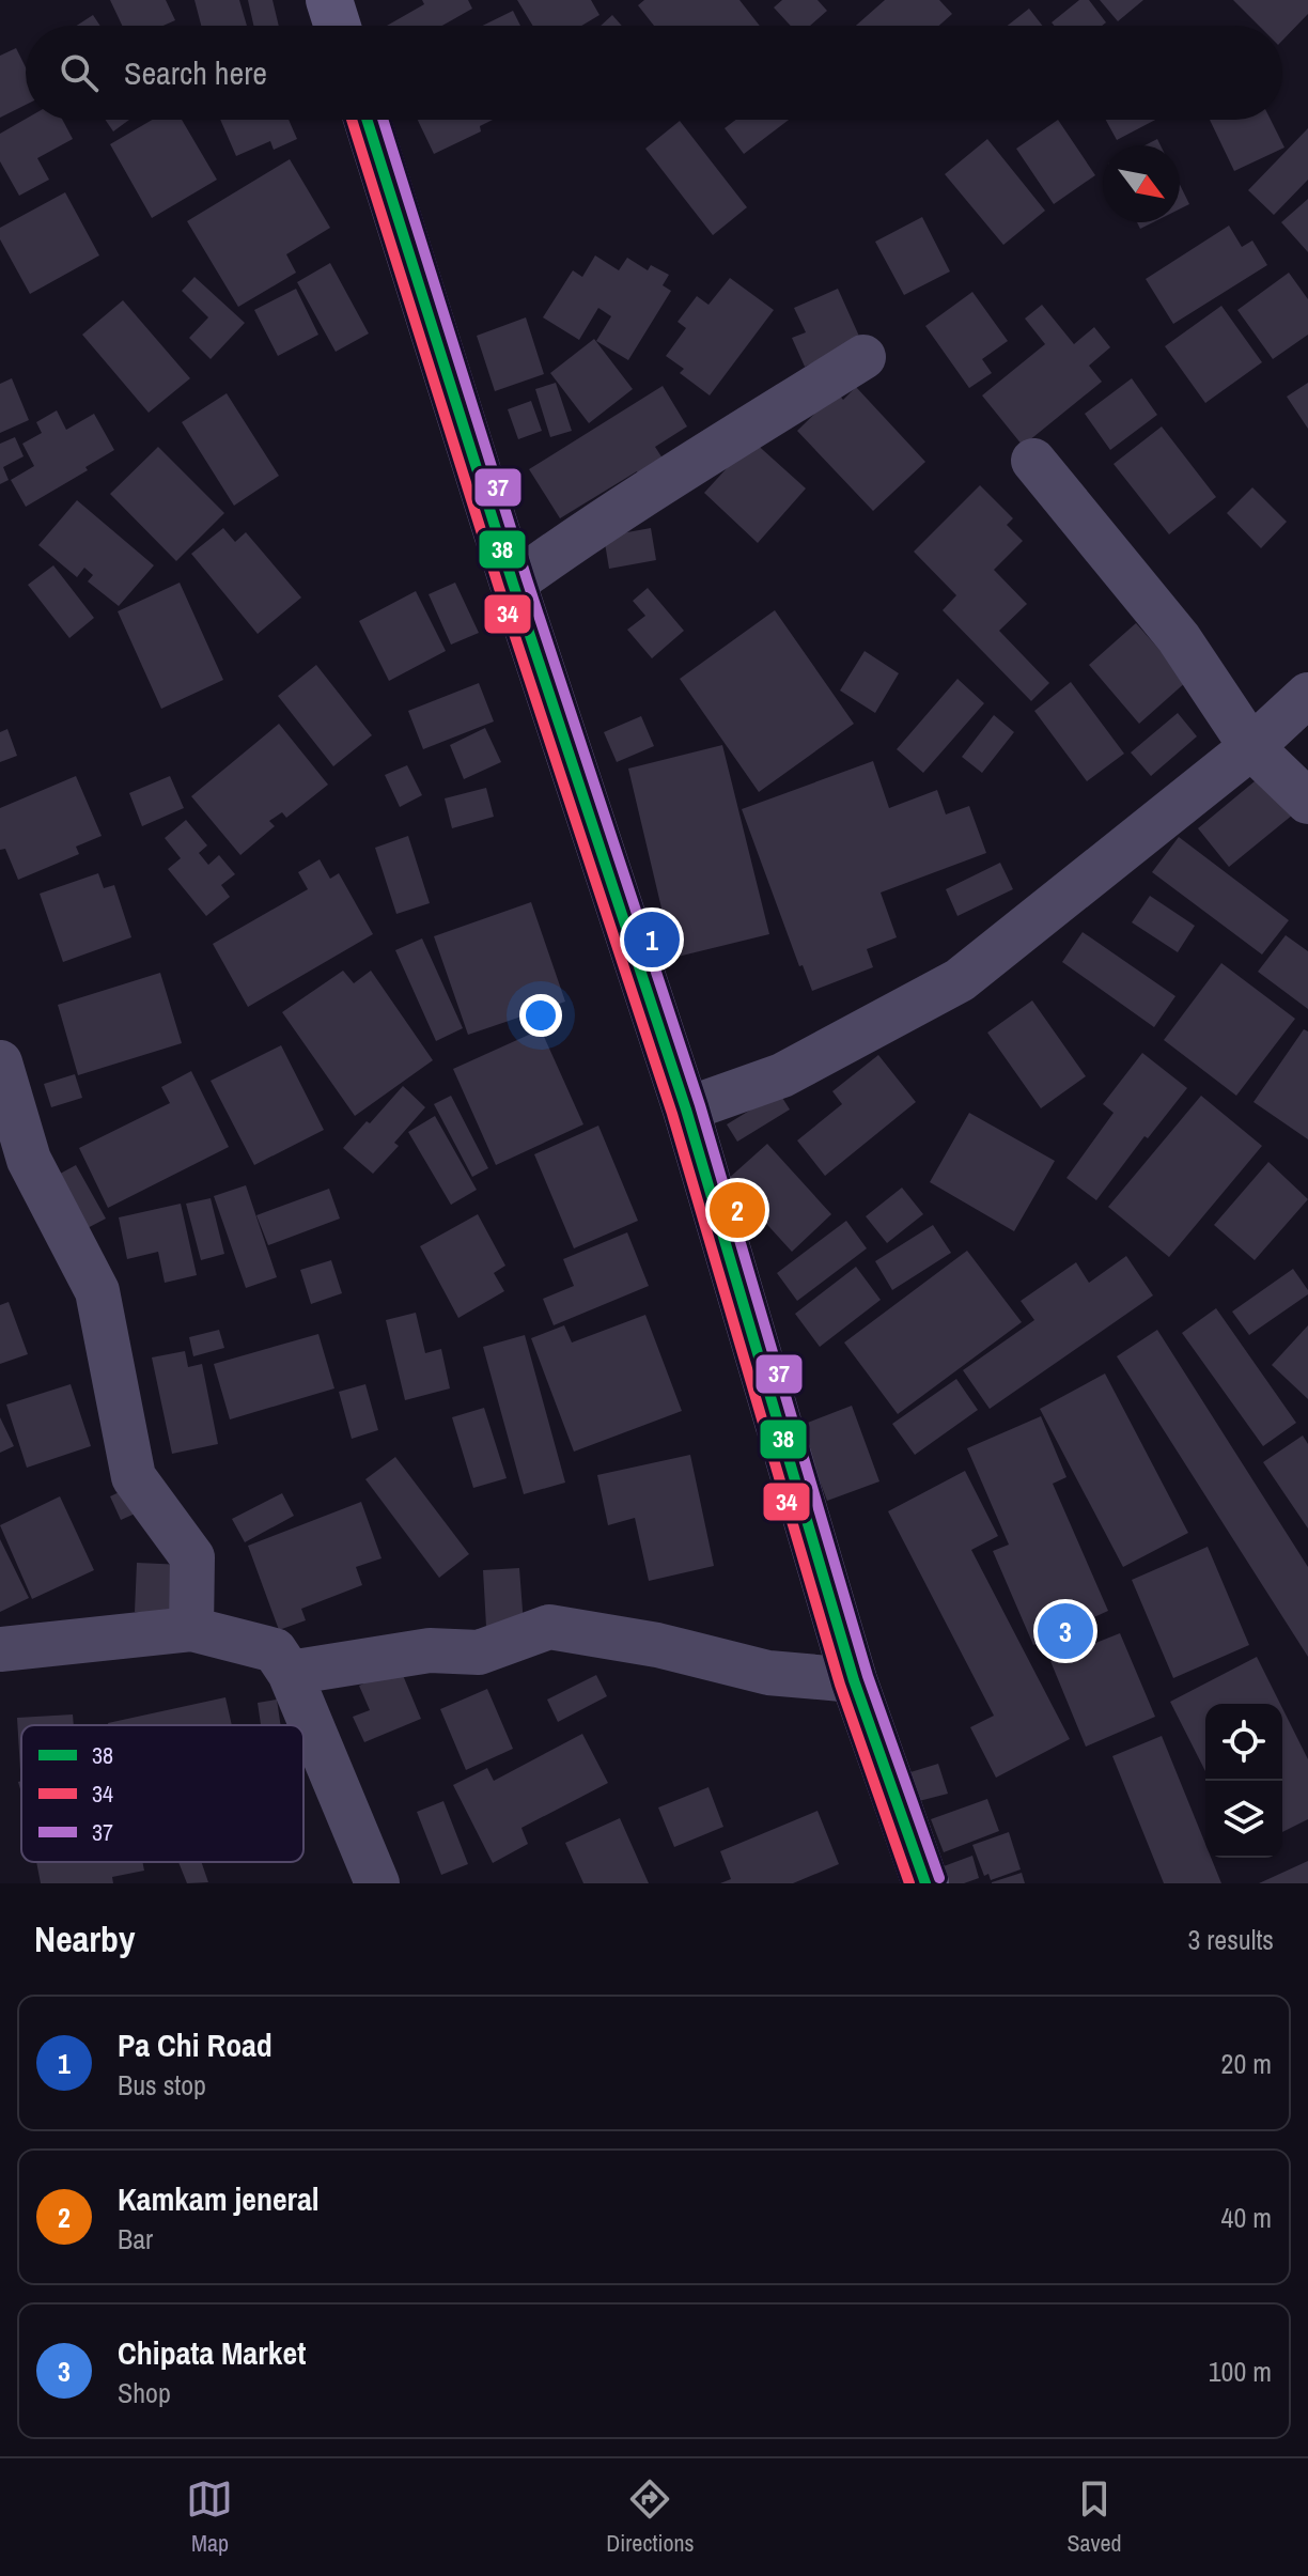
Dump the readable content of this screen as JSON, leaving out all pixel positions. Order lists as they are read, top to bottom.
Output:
{
  "lines": ["transit line 38", "transit line 34", "transit line 37"],
  "legend": ["38", "34", "37"],
  "north": "bottom right",
  "page": {
    "search": "Search here",
    "pins": ["1", "2", "3"],
    "heading": ["Nearby", "3 results"],
    "list": [
      {
        "mark": "1",
        "name": "Pa Chi Road",
        "note": "Bus stop",
        "value": "20 m"
      },
      {
        "mark": "2",
        "name": "Kamkam jeneral",
        "note": "Bar",
        "value": "40 m"
      },
      {
        "mark": "3",
        "name": "Chipata Market",
        "note": "Shop",
        "value": "100 m"
      }
    ],
    "nav": ["Map", "Directions", "Saved"]
  }
}
